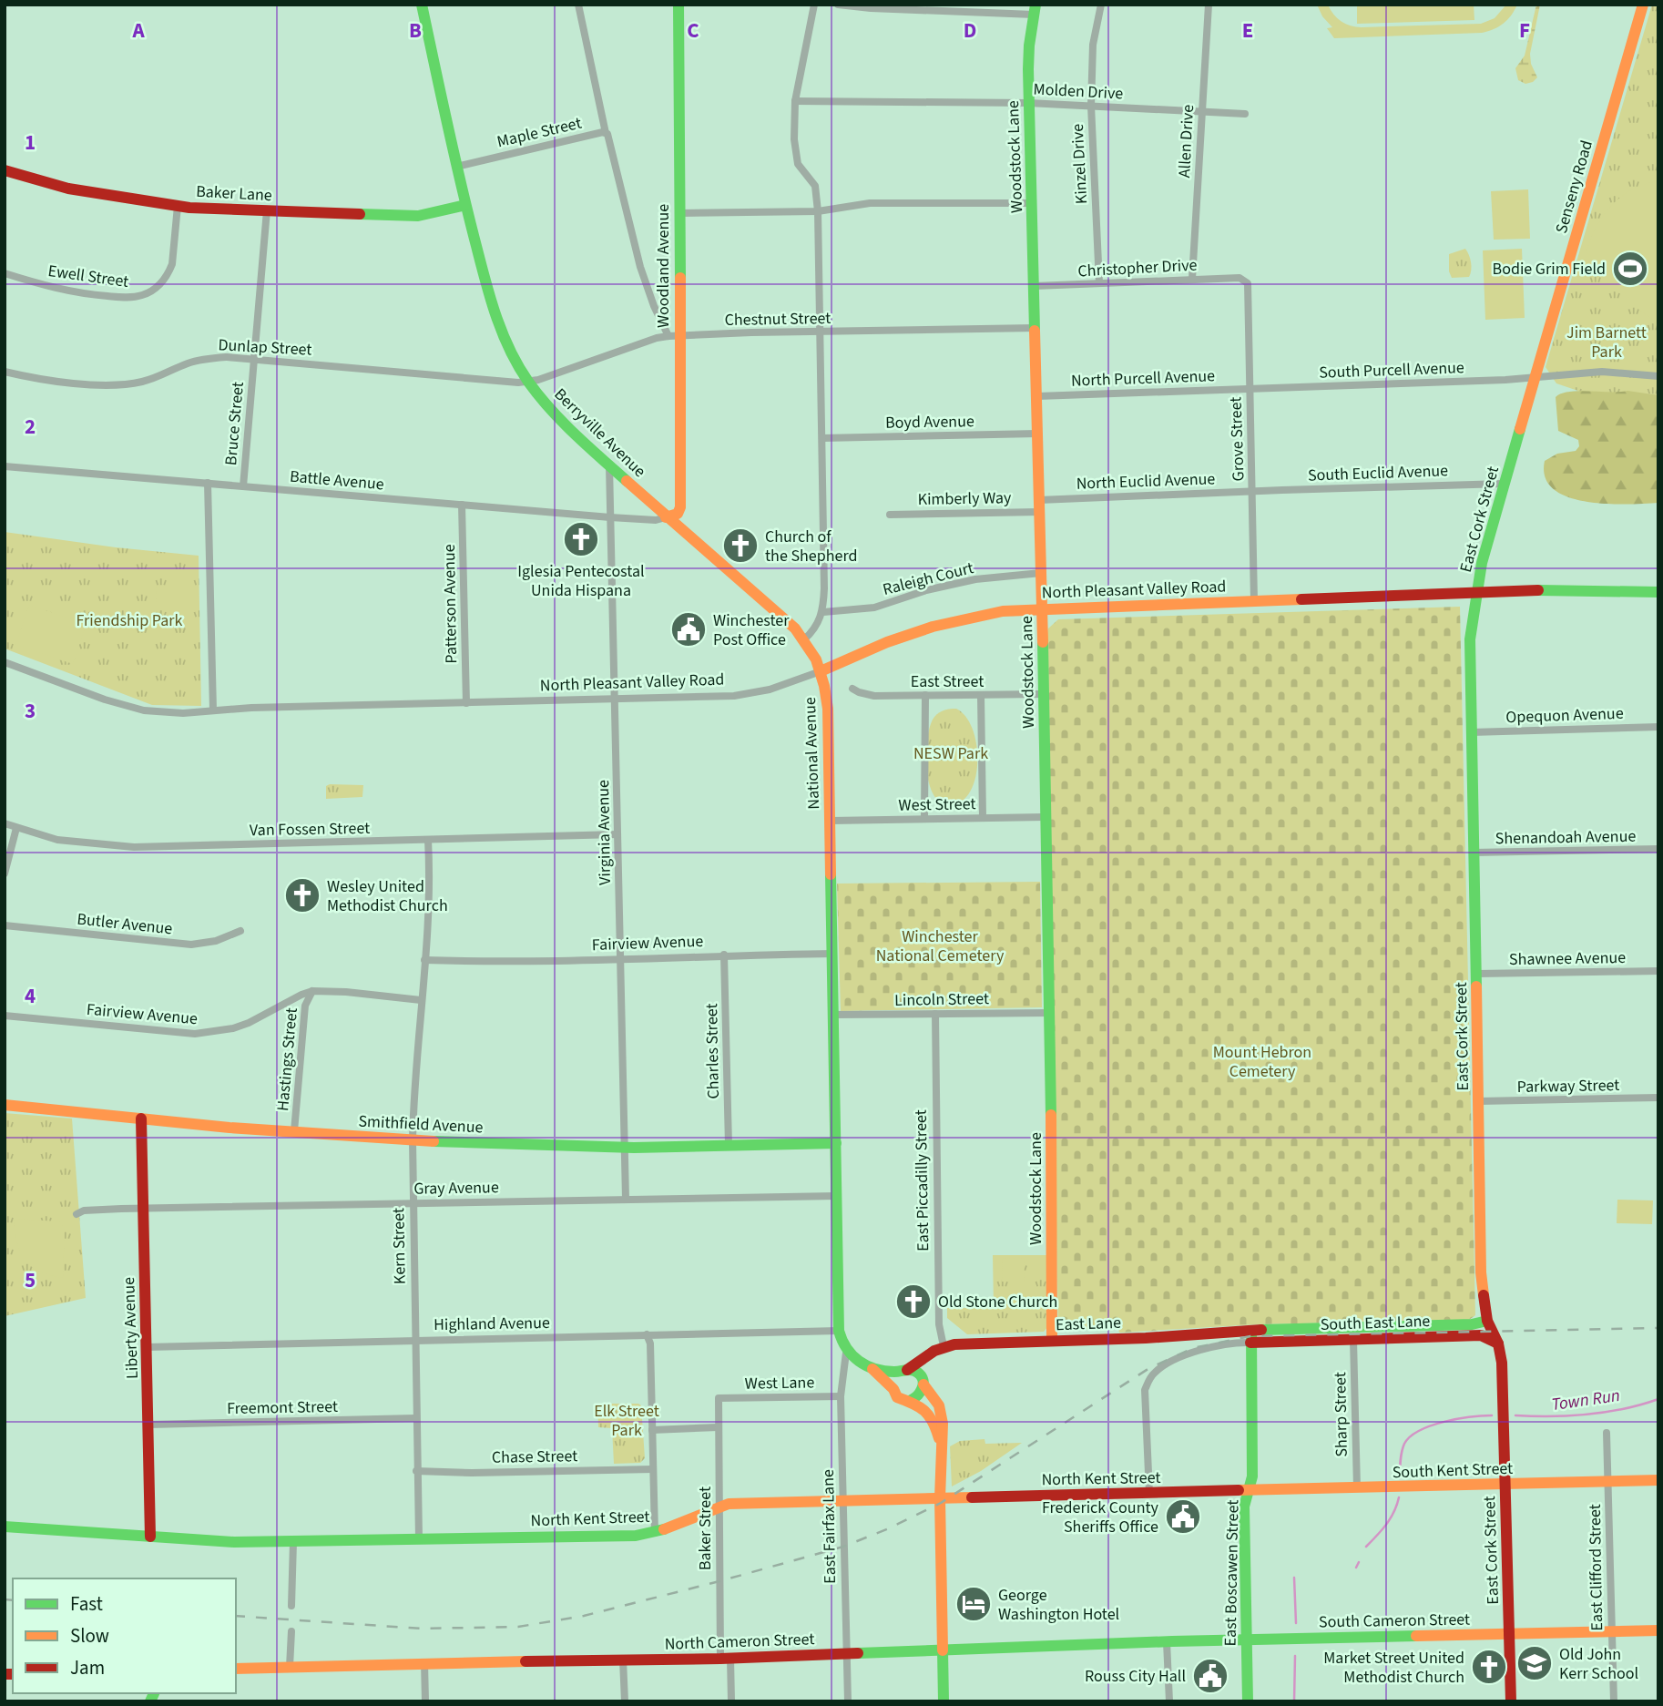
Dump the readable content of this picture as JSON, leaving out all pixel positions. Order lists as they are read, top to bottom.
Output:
{
  "streets": {
    "street": [
      "Molden Drive",
      "Maple Street",
      "Allen Drive",
      "Woodstock Lane",
      "Kinzel Drive",
      "Senseny Road",
      "Baker Lane",
      "Woodland Avenue",
      "Christopher Drive",
      "Ewell Street",
      "Chestnut Street",
      "Dunlap Street",
      "South Purcell Avenue",
      "North Purcell Avenue",
      "Boyd Avenue",
      "Bruce Street",
      "Berryville Avenue",
      "Grove Street",
      "South Euclid Avenue",
      "Battle Avenue",
      "North Euclid Avenue",
      "Kimberly Way",
      "East Cork Street",
      "Raleigh Court",
      "North Pleasant Valley Road",
      "Patterson Avenue",
      "East Street",
      "Opequon Avenue",
      "National Avenue",
      "West Street",
      "Van Fossen Street",
      "Virginia Avenue",
      "Shenandoah Avenue",
      "Butler Avenue",
      "Fairview Avenue",
      "Shawnee Avenue",
      "Lincoln Street",
      "Charles Street",
      "Hastings Street",
      "Parkway Street",
      "Smithfield Avenue",
      "East Piccadilly Street",
      "Gray Avenue",
      "Kern Street",
      "South East Lane",
      "Highland Avenue",
      "East Lane",
      "Liberty Avenue",
      "West Lane",
      "Freemont Street",
      "Sharp Street",
      "Chase Street",
      "South Kent Street",
      "North Kent Street",
      "East Fairfax Lane",
      "Baker Street",
      "East Clifford Street",
      "East Boscawen Street",
      "South Cameron Street",
      "North Cameron Street"
    ]
  },
  "crossings": [
    ["Molden Drive", "Allen Drive"],
    ["Molden Drive", "Woodstock Lane"],
    ["Molden Drive", "Kinzel Drive"],
    ["Maple Street", "Woodland Avenue"],
    ["Maple Street", "Chestnut Street"],
    ["Maple Street", "Berryville Avenue"],
    ["Allen Drive", "Christopher Drive"],
    ["Woodstock Lane", "Christopher Drive"],
    ["Woodstock Lane", "Chestnut Street"],
    ["Woodstock Lane", "North Purcell Avenue"],
    ["Woodstock Lane", "Boyd Avenue"],
    ["Woodstock Lane", "North Euclid Avenue"],
    ["Woodstock Lane", "Kimberly Way"],
    ["Woodstock Lane", "Raleigh Court"],
    ["Woodstock Lane", "North Pleasant Valley Road"],
    ["Woodstock Lane", "East Street"],
    ["Woodstock Lane", "West Street"],
    ["Woodstock Lane", "Lincoln Street"],
    ["Woodstock Lane", "East Lane"],
    ["Kinzel Drive", "Christopher Drive"],
    ["Senseny Road", "South Purcell Avenue"],
    ["Senseny Road", "East Cork Street"],
    ["Baker Lane", "Ewell Street"],
    ["Baker Lane", "Bruce Street"],
    ["Baker Lane", "Berryville Avenue"],
    ["Woodland Avenue", "Chestnut Street"],
    ["Woodland Avenue", "Berryville Avenue"],
    ["Woodland Avenue", "Battle Avenue"],
    ["Christopher Drive", "Grove Street"],
    ["Chestnut Street", "Dunlap Street"],
    ["Chestnut Street", "Berryville Avenue"],
    ["Dunlap Street", "Bruce Street"],
    ["Dunlap Street", "Berryville Avenue"],
    ["South Purcell Avenue", "North Purcell Avenue"],
    ["South Purcell Avenue", "Grove Street"],
    ["South Purcell Avenue", "East Cork Street"],
    ["North Purcell Avenue", "Grove Street"],
    ["Bruce Street", "Battle Avenue"],
    ["Bruce Street", "North Pleasant Valley Road"],
    ["Berryville Avenue", "Battle Avenue"],
    ["Berryville Avenue", "National Avenue"],
    ["Berryville Avenue", "Virginia Avenue"],
    ["Grove Street", "South Euclid Avenue"],
    ["Grove Street", "North Euclid Avenue"],
    ["Grove Street", "North Pleasant Valley Road"],
    ["South Euclid Avenue", "North Euclid Avenue"],
    ["South Euclid Avenue", "East Cork Street"],
    ["Battle Avenue", "Patterson Avenue"],
    ["Battle Avenue", "Virginia Avenue"],
    ["North Euclid Avenue", "Kimberly Way"],
    ["East Cork Street", "North Pleasant Valley Road"],
    ["East Cork Street", "Opequon Avenue"],
    ["East Cork Street", "Shenandoah Avenue"],
    ["East Cork Street", "Shawnee Avenue"],
    ["East Cork Street", "Parkway Street"],
    ["East Cork Street", "South East Lane"],
    ["East Cork Street", "South Kent Street"],
    ["East Cork Street", "South Cameron Street"],
    ["North Pleasant Valley Road", "Patterson Avenue"],
    ["North Pleasant Valley Road", "National Avenue"],
    ["North Pleasant Valley Road", "Virginia Avenue"],
    ["National Avenue", "West Street"],
    ["National Avenue", "Fairview Avenue"],
    ["National Avenue", "Lincoln Street"],
    ["National Avenue", "Smithfield Avenue"],
    ["National Avenue", "Gray Avenue"],
    ["National Avenue", "Highland Avenue"],
    ["Van Fossen Street", "Virginia Avenue"],
    ["Van Fossen Street", "Kern Street"],
    ["Virginia Avenue", "Fairview Avenue"],
    ["Virginia Avenue", "Smithfield Avenue"],
    ["Virginia Avenue", "Gray Avenue"],
    ["Fairview Avenue", "Charles Street"],
    ["Fairview Avenue", "Hastings Street"],
    ["Fairview Avenue", "Kern Street"],
    ["Lincoln Street", "East Piccadilly Street"],
    ["Charles Street", "Smithfield Avenue"],
    ["Hastings Street", "Smithfield Avenue"],
    ["Smithfield Avenue", "Kern Street"],
    ["Smithfield Avenue", "Liberty Avenue"],
    ["East Piccadilly Street", "East Lane"],
    ["Gray Avenue", "Kern Street"],
    ["Gray Avenue", "Liberty Avenue"],
    ["Kern Street", "Highland Avenue"],
    ["Kern Street", "Freemont Street"],
    ["Kern Street", "Chase Street"],
    ["Kern Street", "North Kent Street"],
    ["South East Lane", "East Lane"],
    ["South East Lane", "Sharp Street"],
    ["South East Lane", "East Boscawen Street"],
    ["Highland Avenue", "Liberty Avenue"],
    ["East Lane", "East Boscawen Street"],
    ["Liberty Avenue", "Freemont Street"],
    ["Liberty Avenue", "North Kent Street"],
    ["West Lane", "East Fairfax Lane"],
    ["West Lane", "Baker Street"],
    ["Sharp Street", "South Kent Street"],
    ["South Kent Street", "North Kent Street"],
    ["South Kent Street", "East Clifford Street"],
    ["South Kent Street", "East Boscawen Street"],
    ["North Kent Street", "East Fairfax Lane"],
    ["North Kent Street", "Baker Street"],
    ["North Kent Street", "East Boscawen Street"],
    ["East Fairfax Lane", "North Cameron Street"],
    ["Baker Street", "North Cameron Street"],
    ["East Clifford Street", "South Cameron Street"],
    ["East Boscawen Street", "South Cameron Street"],
    ["East Boscawen Street", "North Cameron Street"],
    ["South Cameron Street", "North Cameron Street"]
  ],
  "water": ["Town Run"],
  "parks": [
    "Jim Barnett Park",
    "Friendship Park",
    "NESW Park",
    "Winchester National Cemetery",
    "Mount Hebron Cemetery",
    "Elk Street Park"
  ],
  "places": {
    "sports": ["Bodie Grim Field"],
    "church": [
      "Iglesia Pentecostal Unida Hispana",
      "Church of the Shepherd",
      "Wesley United Methodist Church",
      "Old Stone Church",
      "Market Street United Methodist Church"
    ],
    "public building": ["Winchester Post Office", "Frederick County Sheriffs Office", "Rouss City Hall"],
    "hotel": ["George Washington Hotel"],
    "school or university": ["Old John Kerr School"]
  },
  "legend": ["Fast", "Slow", "Jam"],
  "grid": {
    "columns": [
      "A",
      "B",
      "C",
      "D",
      "E",
      "F"
    ],
    "rows": [
      "1",
      "2",
      "3",
      "4",
      "5"
    ]
  }
}
